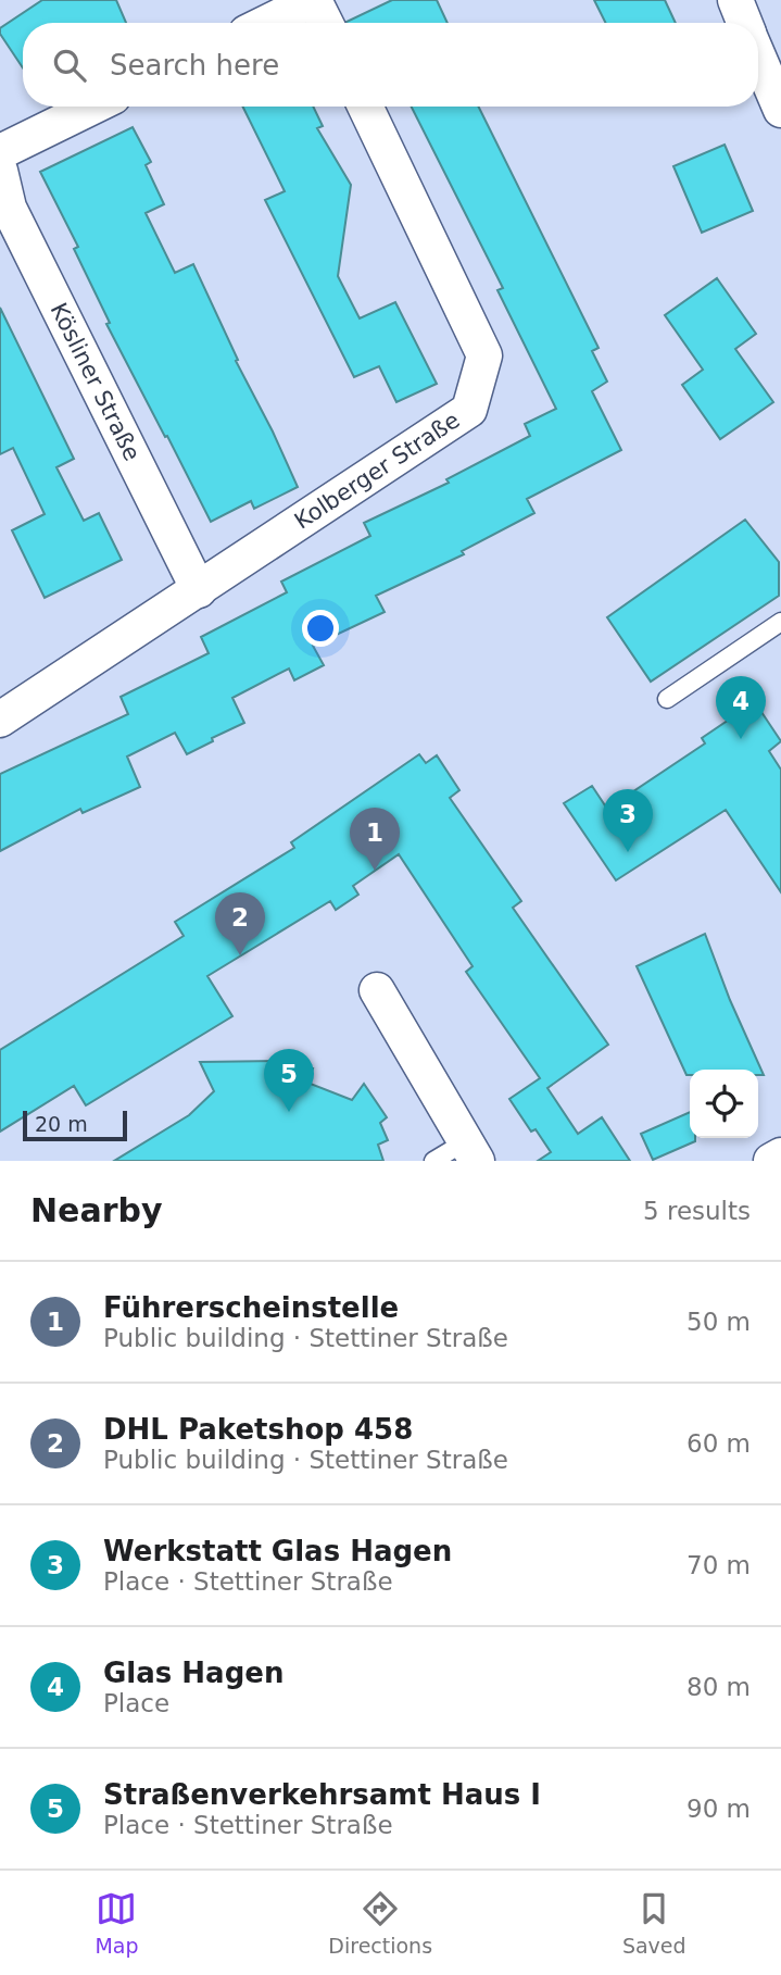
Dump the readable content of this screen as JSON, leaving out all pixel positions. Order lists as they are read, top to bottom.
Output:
{
  "streets": {
    "street": ["Kösliner Straße", "Kolberger Straße"]
  },
  "crossings": [
    ["Kösliner Straße", "Kolberger Straße"]
  ],
  "scale_bar": "20 m",
  "page": {
    "search": "Search here",
    "pins": [
      "4",
      "3",
      "1",
      "2",
      "5"
    ],
    "scale": "20 m",
    "heading": ["Nearby", "5 results"],
    "list": [
      {
        "mark": "1",
        "name": "Führerscheinstelle",
        "note": "Public building · Stettiner Straße",
        "value": "50 m"
      },
      {
        "mark": "2",
        "name": "DHL Paketshop 458",
        "note": "Public building · Stettiner Straße",
        "value": "60 m"
      },
      {
        "mark": "3",
        "name": "Werkstatt Glas Hagen",
        "note": "Place · Stettiner Straße",
        "value": "70 m"
      },
      {
        "mark": "4",
        "name": "Glas Hagen",
        "note": "Place",
        "value": "80 m"
      },
      {
        "mark": "5",
        "name": "Straßenverkehrsamt Haus I",
        "note": "Place · Stettiner Straße",
        "value": "90 m"
      }
    ],
    "nav": ["Map", "Directions", "Saved"]
  }
}
